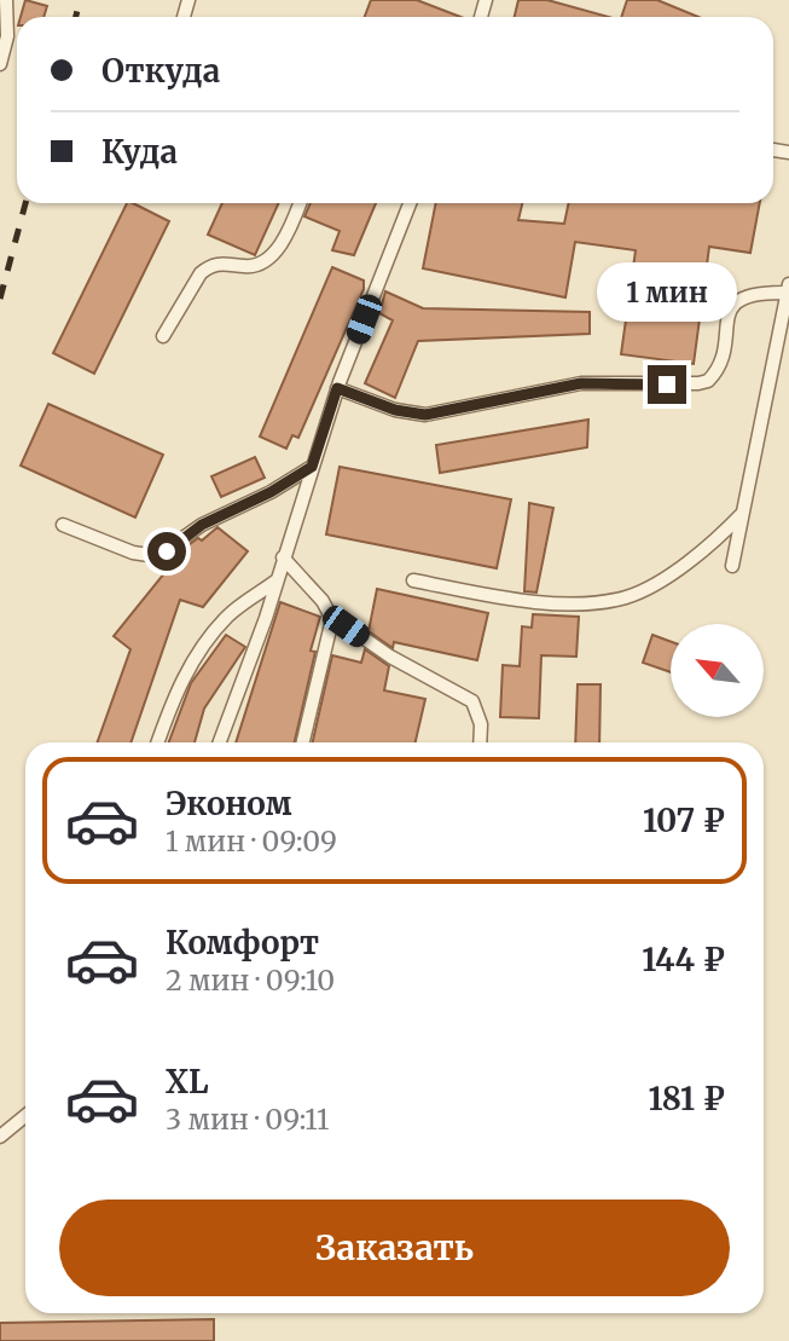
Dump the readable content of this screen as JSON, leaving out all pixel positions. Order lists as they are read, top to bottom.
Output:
{
  "north": "top left",
  "page": {
    "banner": ["Откуда", "Куда"],
    "bubble": "1 мин",
    "list": [
      {
        "name": "Эконом",
        "note": "1 мин · 09:09",
        "value": "107 ₽"
      },
      {
        "name": "Комфорт",
        "note": "2 мин · 09:10",
        "value": "144 ₽"
      },
      {
        "name": "XL",
        "note": "3 мин · 09:11",
        "value": "181 ₽"
      }
    ],
    "buttons": "Заказать"
  }
}
